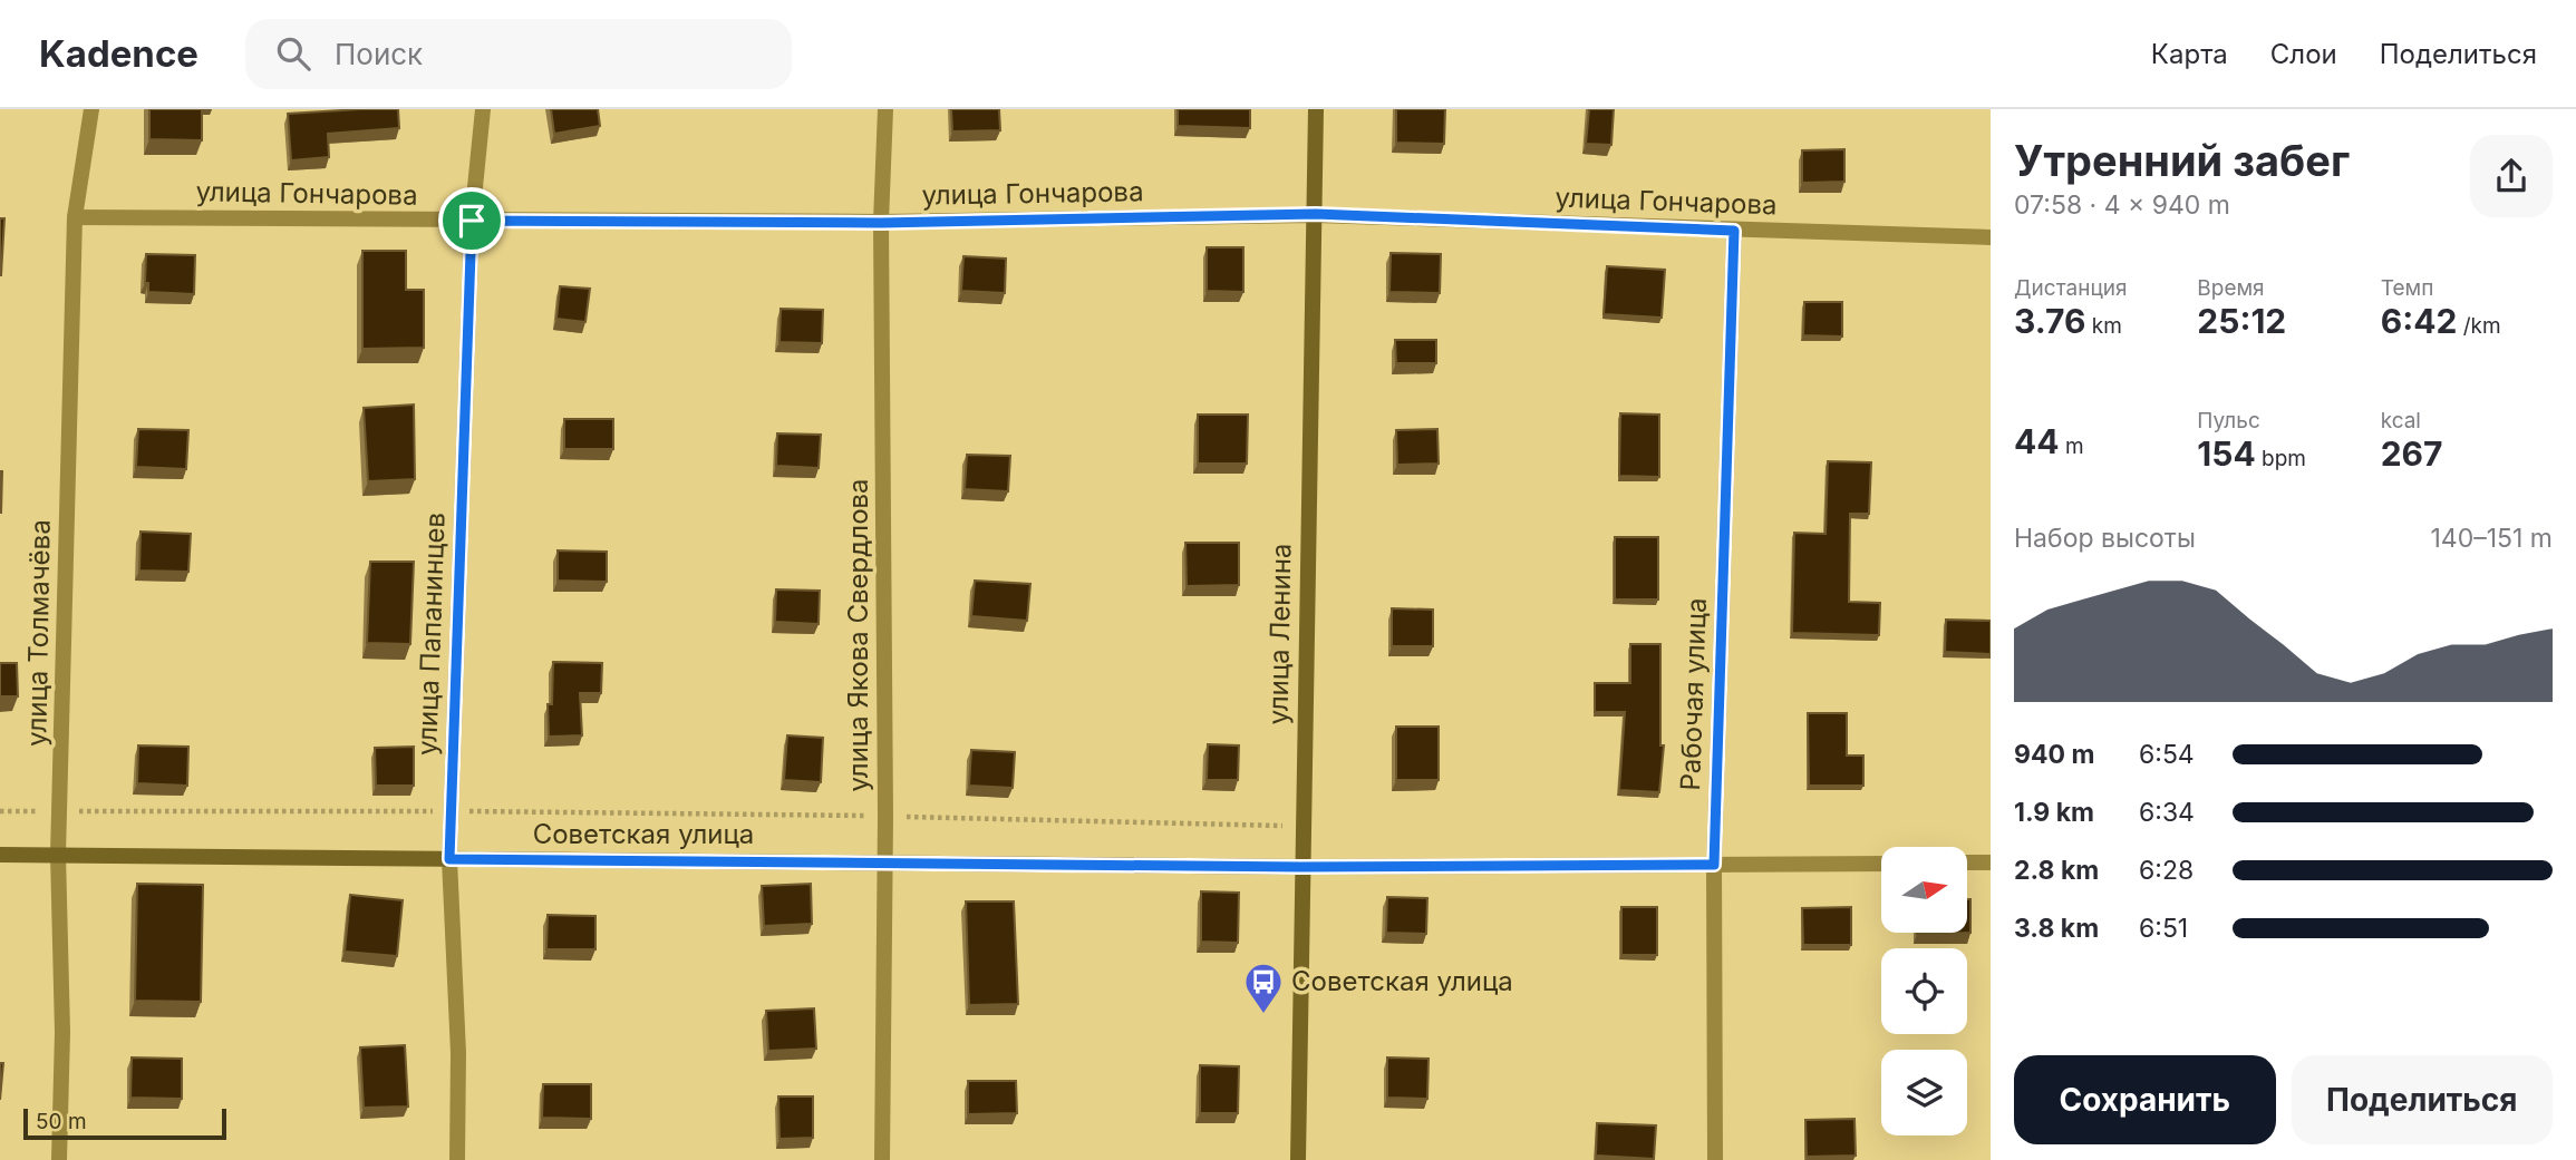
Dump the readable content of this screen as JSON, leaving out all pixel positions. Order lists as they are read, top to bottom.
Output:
{
  "streets": {
    "street": [
      "улица Гончарова",
      "улица Толмачёва",
      "улица Папанинцев",
      "улица Ленина",
      "улица Якова Свердлова",
      "Рабочая улица",
      "Советская улица"
    ]
  },
  "crossings": [
    ["улица Гончарова", "улица Толмачёва"],
    ["улица Гончарова", "улица Папанинцев"],
    ["улица Гончарова", "улица Ленина"],
    ["улица Гончарова", "улица Якова Свердлова"],
    ["улица Гончарова", "Рабочая улица"],
    ["улица Толмачёва", "Советская улица"],
    ["улица Папанинцев", "Советская улица"],
    ["улица Ленина", "Советская улица"],
    ["улица Якова Свердлова", "Советская улица"],
    ["Рабочая улица", "Советская улица"]
  ],
  "places": {
    "bus stop": ["Советская улица"]
  },
  "scale_bar": "50 m",
  "north": "right",
  "page": {
    "header": "Kadence",
    "search": "Поиск",
    "nav": ["Карта", "Слои", "Поделиться"],
    "heading": ["Утренний забег", "07:58 · 4 × 940 m"],
    "stats": [
      ["Дистанция", "3.76 km"],
      ["Время", "25:12"],
      ["Темп", "6:42 /km"],
      ["44 m"],
      ["Пульс", "154 bpm"],
      ["kcal", "267"]
    ],
    "chart": ["Набор высоты", "140–151 m"],
    "list": [
      {
        "name": "940 m",
        "note": "6:54"
      },
      {
        "name": "1.9 km",
        "note": "6:34"
      },
      {
        "name": "2.8 km",
        "note": "6:28"
      },
      {
        "name": "3.8 km",
        "note": "6:51"
      }
    ],
    "buttons": ["Сохранить", "Поделиться"],
    "scale": "50 m"
  }
}
